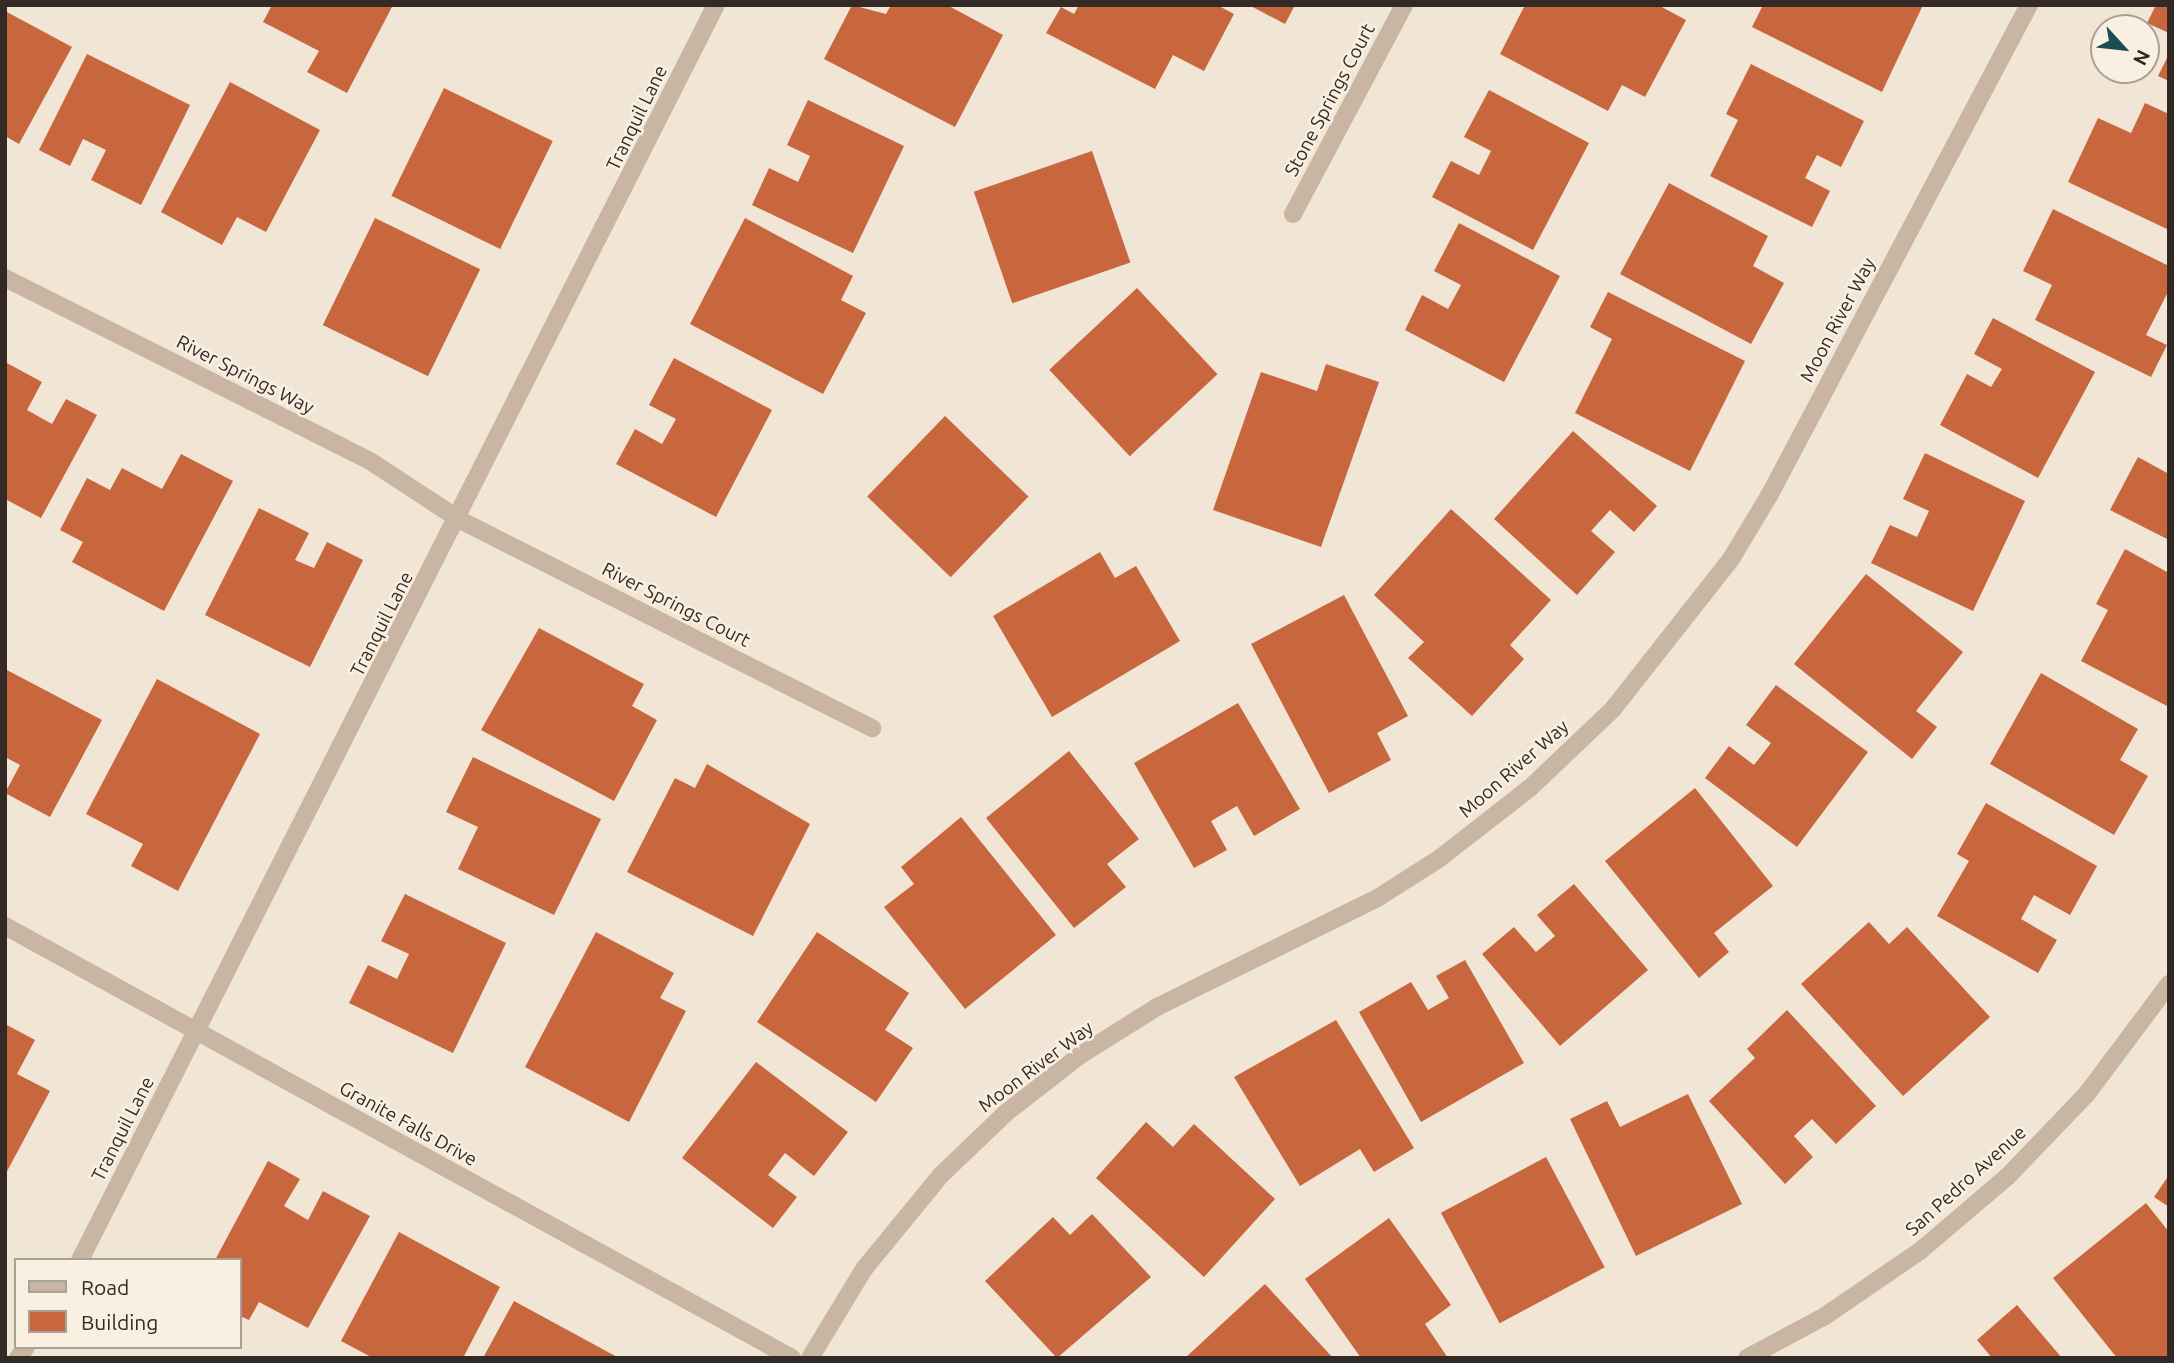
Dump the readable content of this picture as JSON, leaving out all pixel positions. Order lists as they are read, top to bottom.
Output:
{
  "streets": {
    "street": [
      "Stone Springs Court",
      "Tranquil Lane",
      "Moon River Way",
      "River Springs Way",
      "River Springs Court",
      "Granite Falls Drive",
      "San Pedro Avenue"
    ]
  },
  "crossings": [
    ["Tranquil Lane", "River Springs Way"],
    ["Tranquil Lane", "River Springs Court"],
    ["Tranquil Lane", "Granite Falls Drive"],
    ["River Springs Way", "River Springs Court"]
  ],
  "legend": ["Road", "Building"],
  "north": "bottom right"
}
